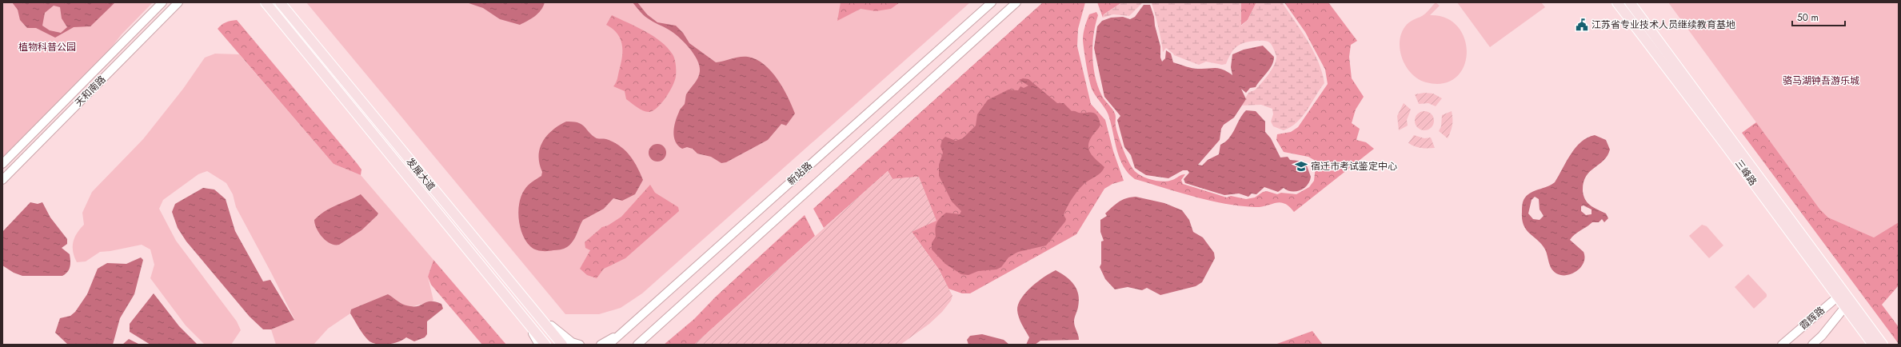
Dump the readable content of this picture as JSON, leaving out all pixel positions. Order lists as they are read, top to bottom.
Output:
{
  "streets": {
    "main road": ["三峰路", "发展大道"],
    "street": ["天和南路", "新站路", "霞辉路"]
  },
  "crossings": [
    ["三峰路", "霞辉路"]
  ],
  "parks": ["植物科普公园", "骆马湖钟吾游乐城"],
  "places": {
    "public building": ["江苏省专业技术人员继续教育基地"],
    "school or university": ["宿迁市考试鉴定中心"]
  },
  "scale_bar": "50 m"
}
